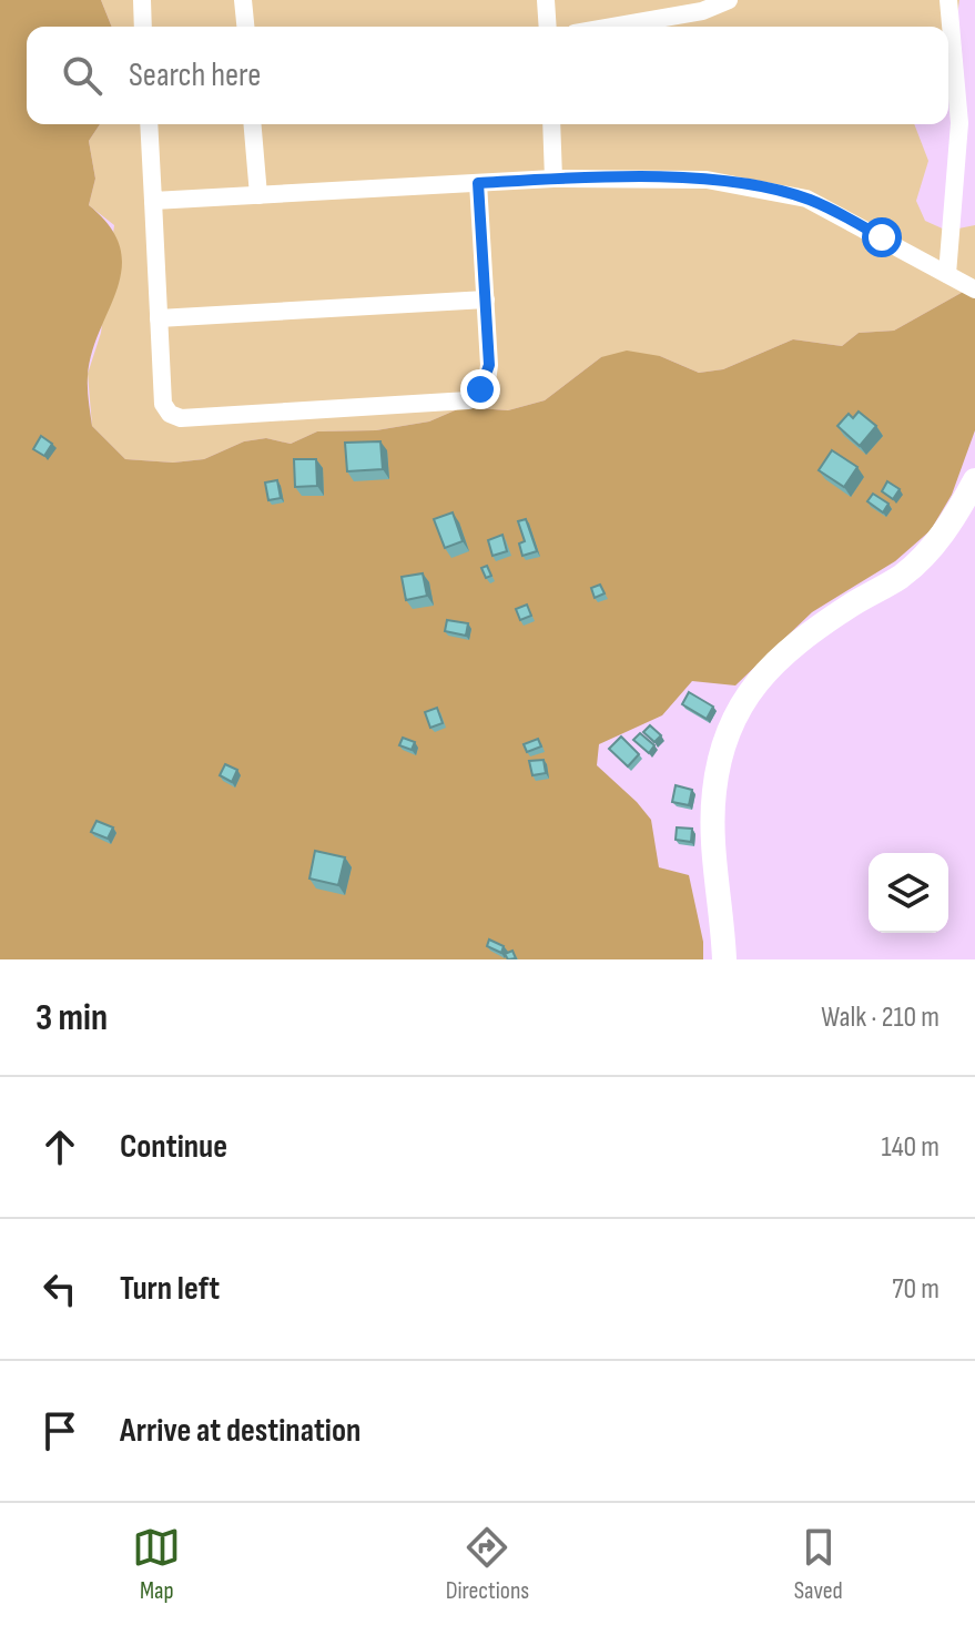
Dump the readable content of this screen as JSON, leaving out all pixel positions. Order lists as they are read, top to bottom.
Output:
{
  "page": {
    "search": "Search here",
    "heading": ["3 min", "Walk · 210 m"],
    "list": [
      ["Continue", "140 m"],
      ["Turn left", "70 m"],
      "Arrive at destination"
    ],
    "nav": ["Map", "Directions", "Saved"]
  }
}
